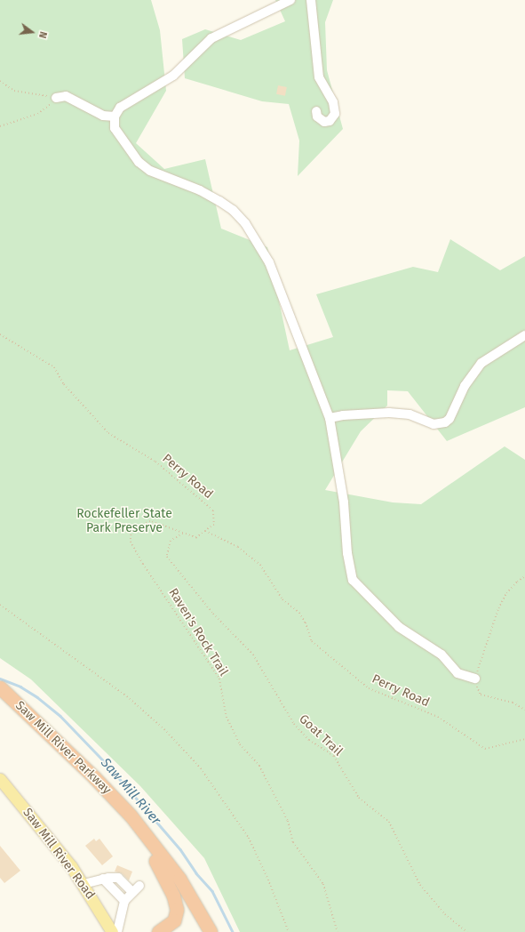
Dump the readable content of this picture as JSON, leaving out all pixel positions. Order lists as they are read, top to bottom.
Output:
{
  "streets": {
    "highway": ["Saw Mill River Parkway"],
    "main road": ["Saw Mill River Road"],
    "path": ["Perry Road", "Raven's Rock Trail", "Goat Trail"]
  },
  "crossings": [
    ["Perry Road", "Raven's Rock Trail"],
    ["Raven's Rock Trail", "Goat Trail"]
  ],
  "water": ["Saw Mill River"],
  "parks": ["Rockefeller State Park Preserve"],
  "north": "right"
}
